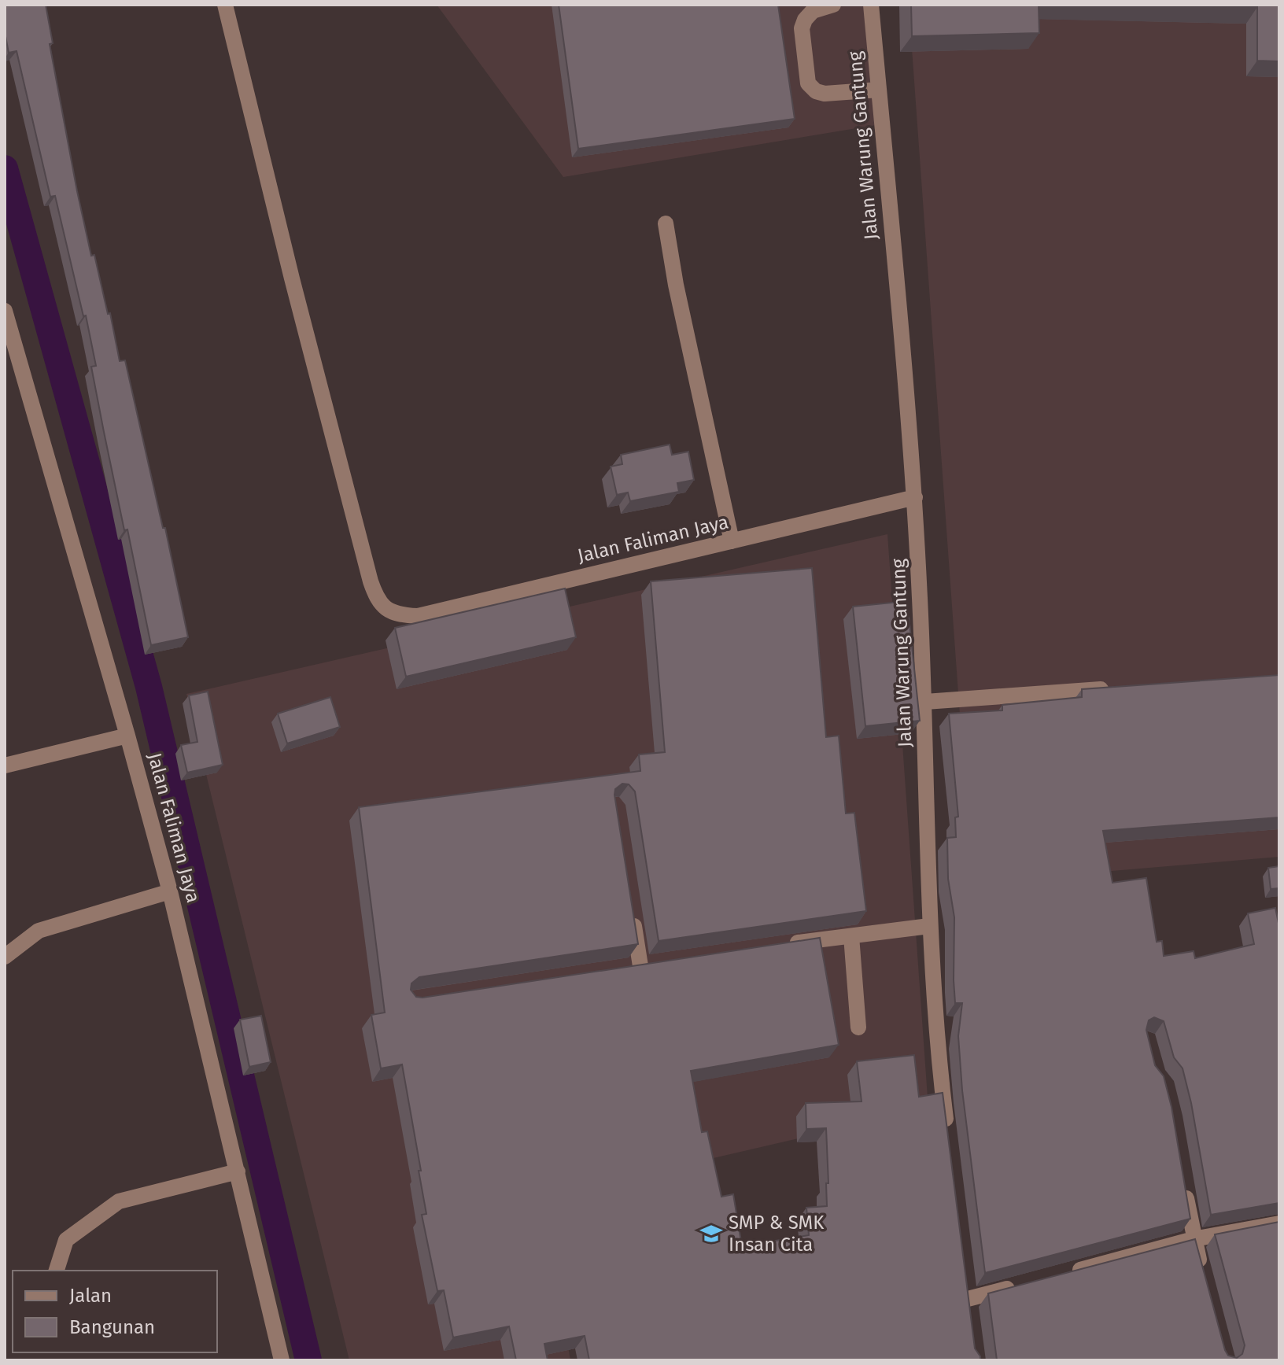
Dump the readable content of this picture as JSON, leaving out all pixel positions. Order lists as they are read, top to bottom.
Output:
{
  "streets": {
    "street": ["Jalan Warung Gantung", "Jalan Faliman Jaya"]
  },
  "crossings": [
    ["Jalan Warung Gantung", "Jalan Faliman Jaya"]
  ],
  "places": {
    "school or university": ["SMP & SMK Insan Cita"]
  },
  "legend": ["Jalan", "Bangunan"]
}
